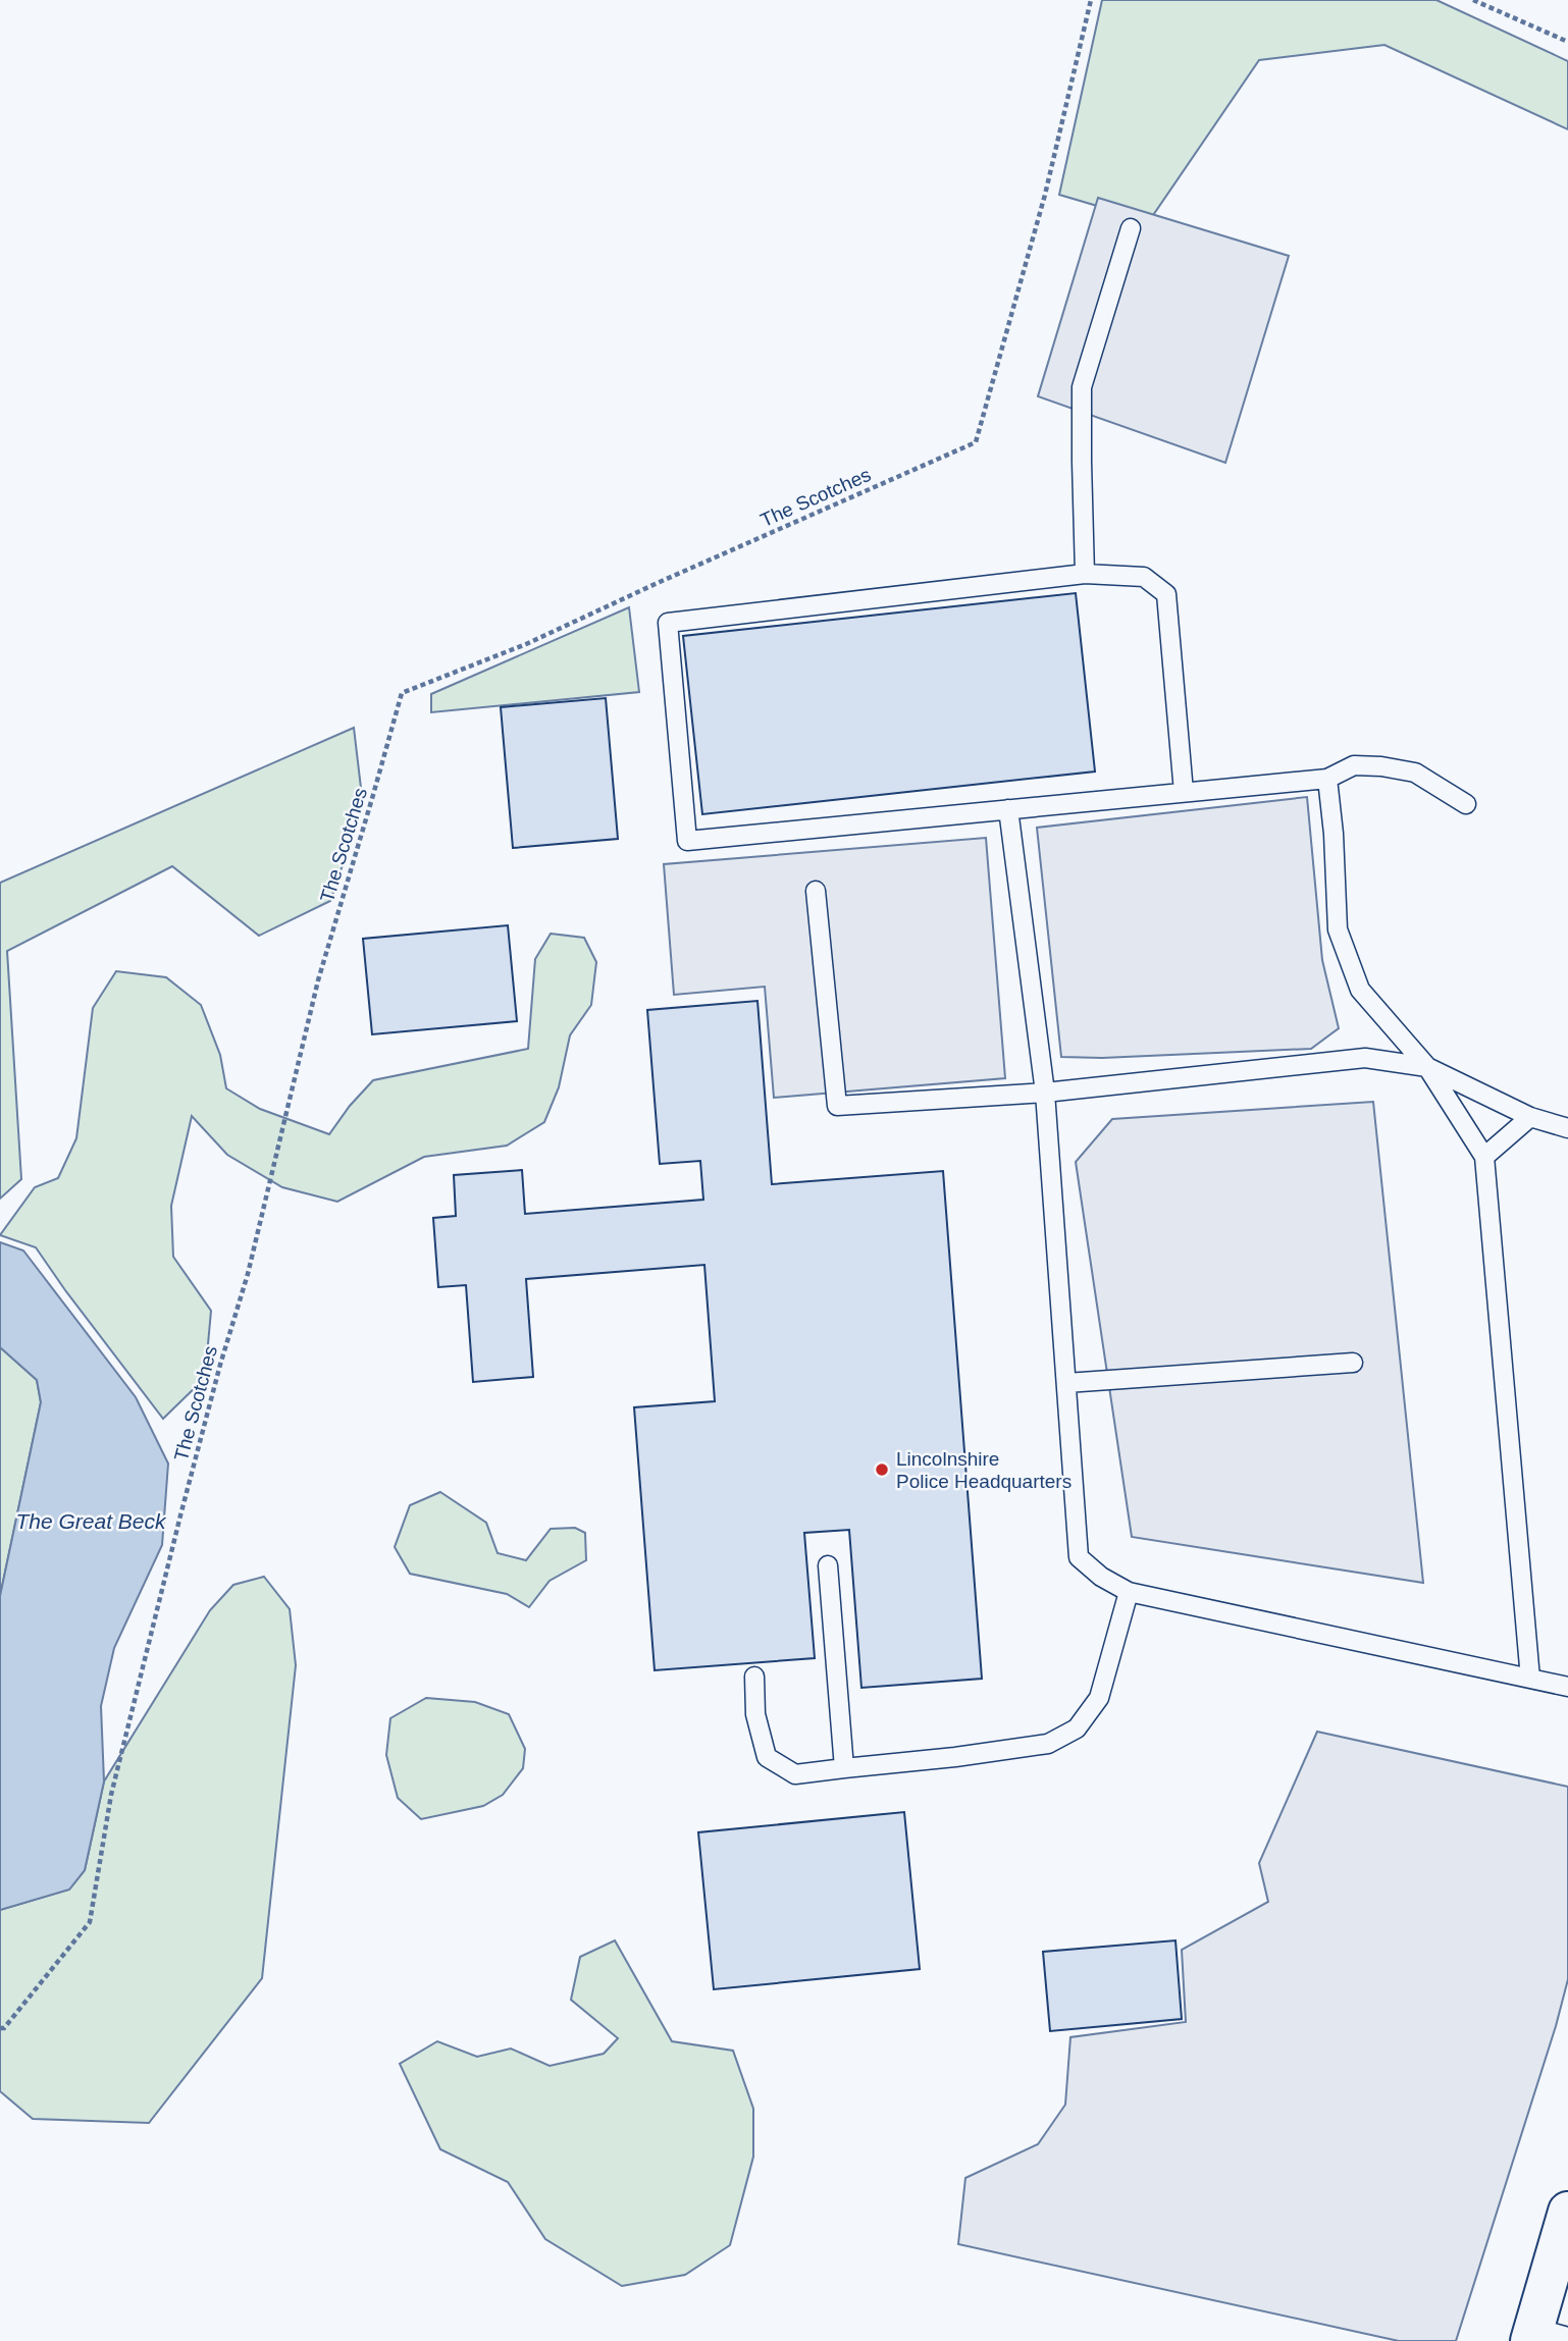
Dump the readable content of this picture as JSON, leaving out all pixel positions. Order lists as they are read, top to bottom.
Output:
{
  "streets": {
    "path": ["The Scotches"]
  },
  "water": ["The Great Beck"],
  "places": ["Lincolnshire Police Headquarters"]
}
